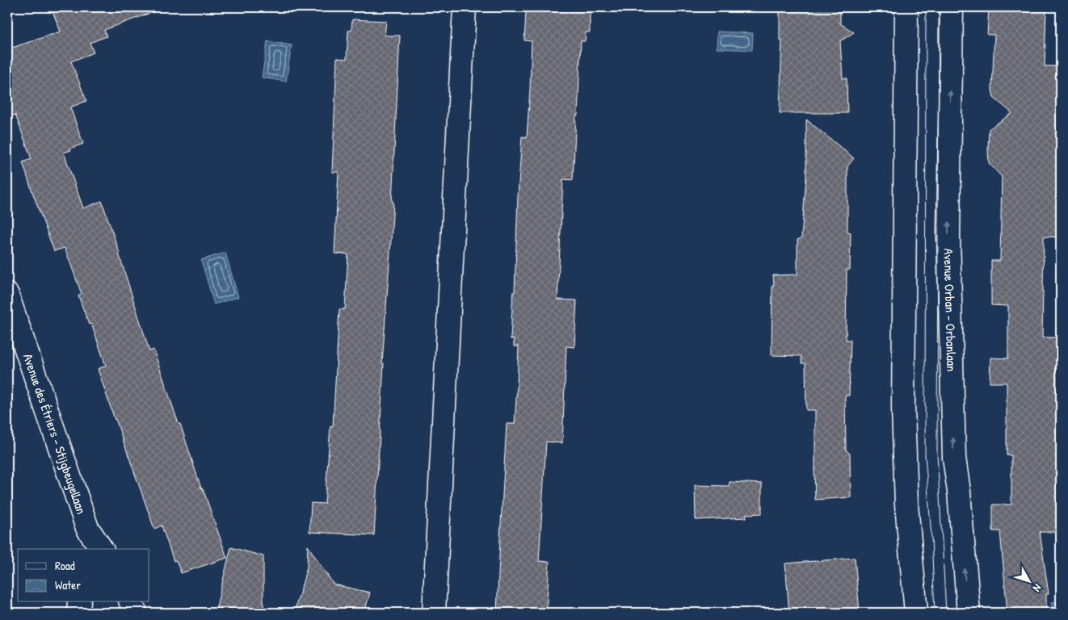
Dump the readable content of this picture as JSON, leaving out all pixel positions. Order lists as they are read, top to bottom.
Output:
{
  "streets": {
    "street": ["Avenue Orban - Orbanlaan", "Avenue des Étriers - Stijgbeugellaan"]
  },
  "legend": ["Road", "Water"],
  "north": "bottom right"
}
